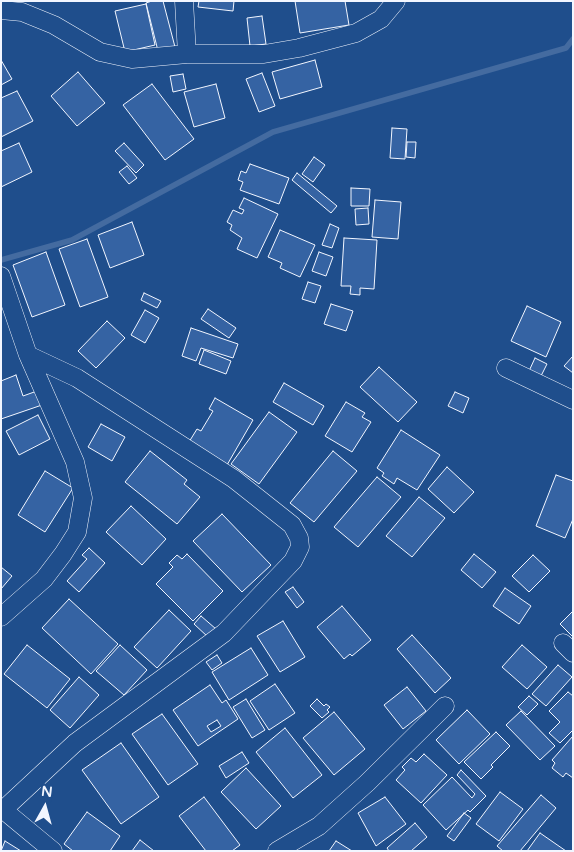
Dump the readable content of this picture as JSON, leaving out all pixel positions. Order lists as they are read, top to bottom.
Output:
{
  "north": "top"
}
